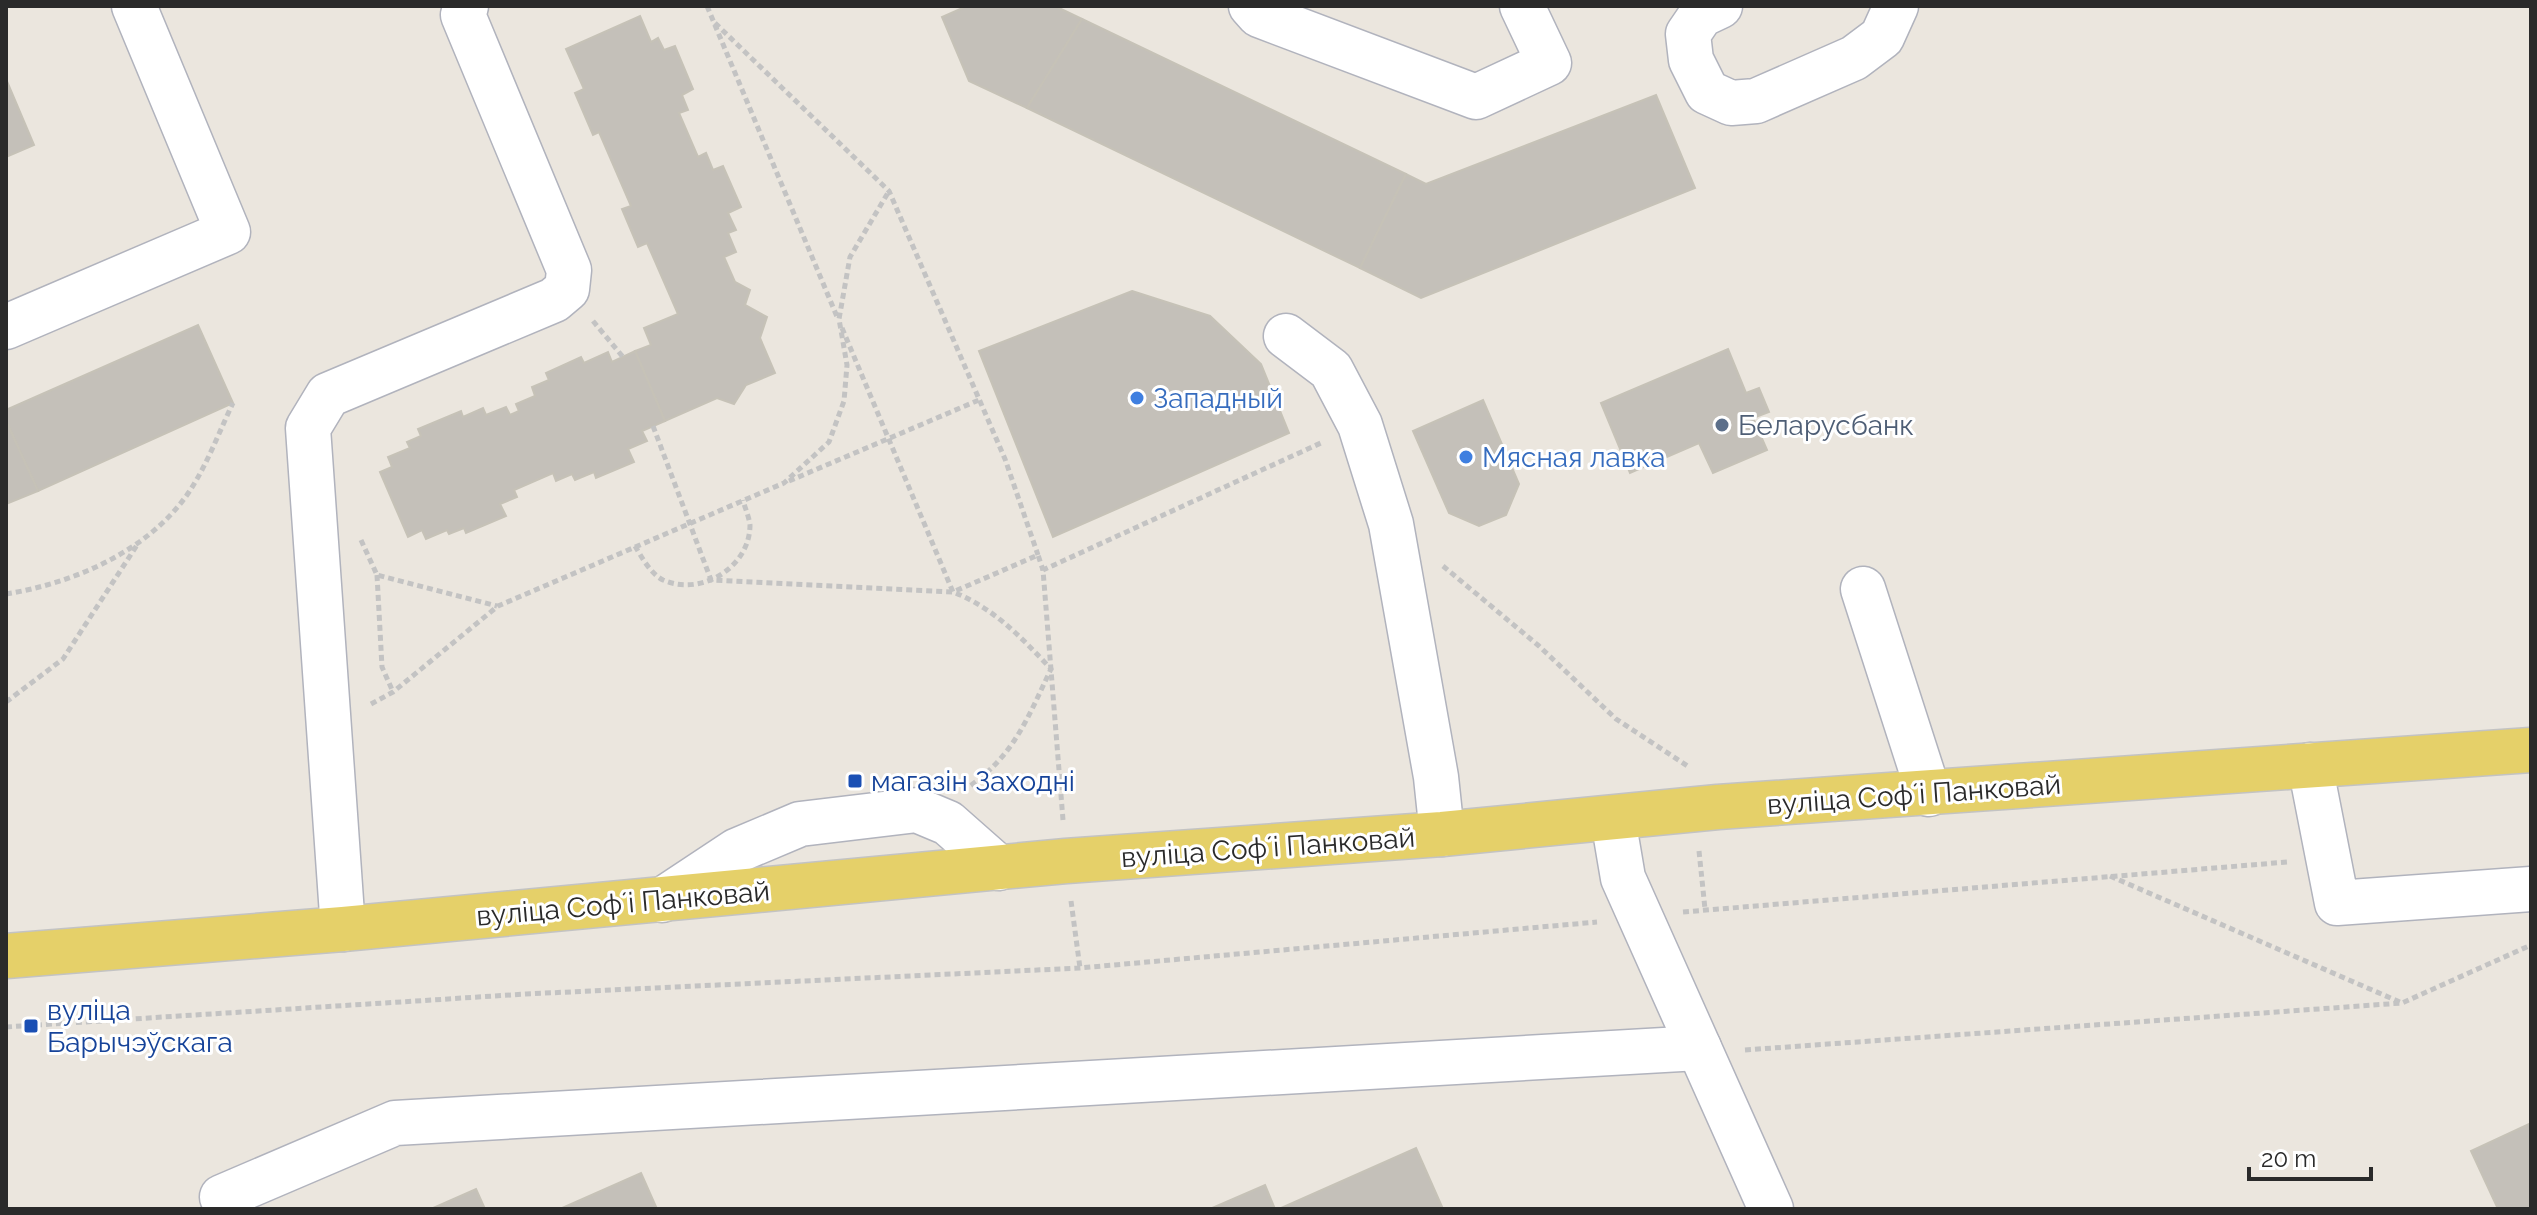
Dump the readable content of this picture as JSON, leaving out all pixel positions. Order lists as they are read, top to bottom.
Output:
{
  "streets": {
    "main road": ["вуліца Софʼі Панковай"]
  },
  "places": {
    "other": ["Западный", "Беларусбанк", "Мясная лавка"],
    "transit": ["магазін Заходні", "вуліца Барычэўскага"]
  },
  "scale_bar": "20 m"
}
